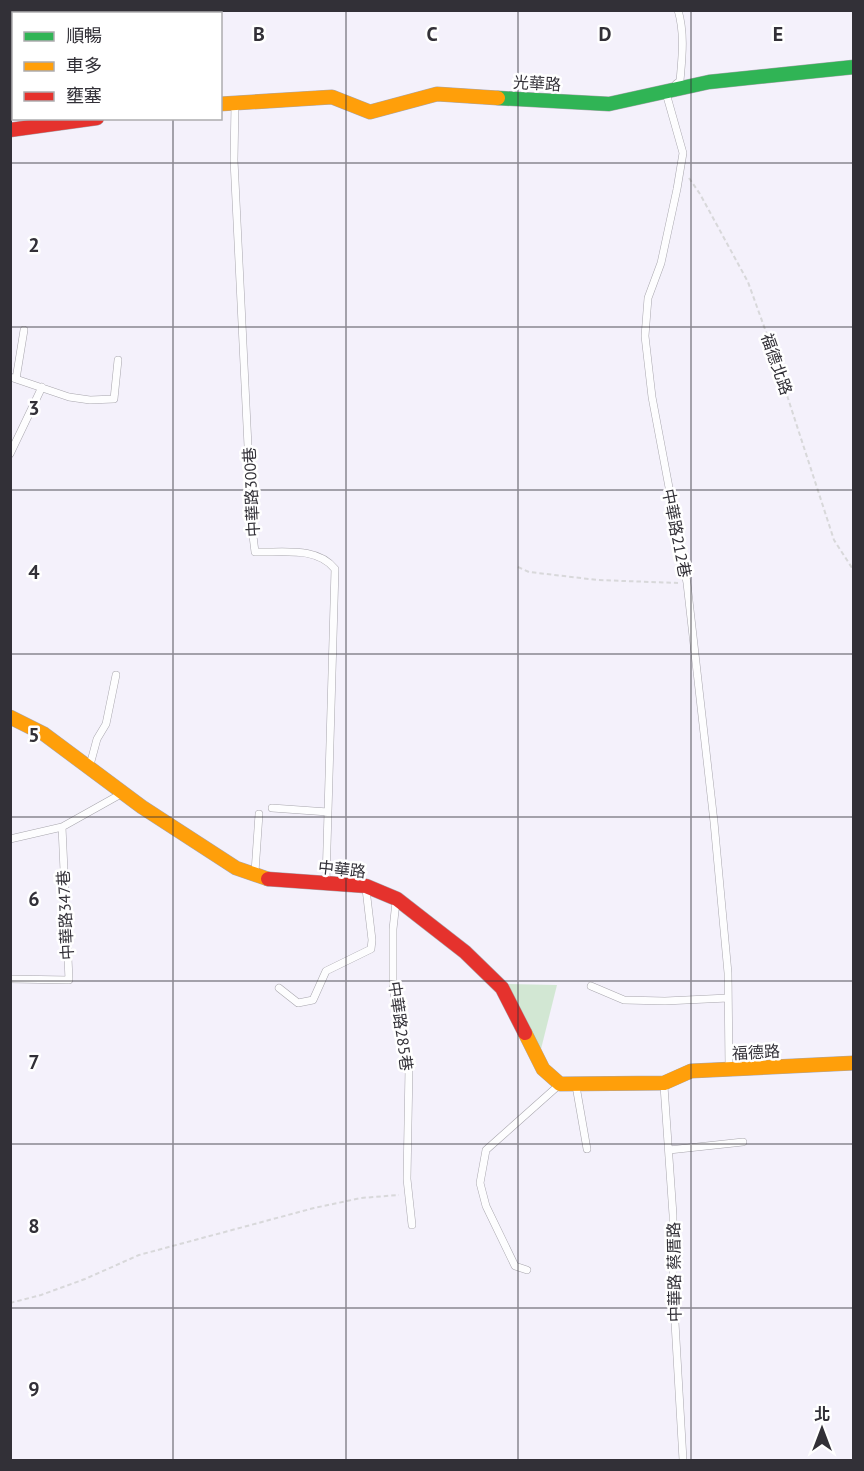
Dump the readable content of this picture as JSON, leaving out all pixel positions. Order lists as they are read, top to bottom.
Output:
{
  "streets": {
    "street": ["光華路", "中華路", "福德路"],
    "lane": [
      "中華路300巷",
      "中華路212巷",
      "中華路347巷",
      "中華路285巷",
      "中華路 蔡厝路"
    ],
    "path": ["福德北路"]
  },
  "crossings": [
    ["光華路", "中華路300巷"],
    ["光華路", "中華路212巷"],
    ["福德北路", "中華路212巷"],
    ["中華路300巷", "中華路"],
    ["中華路212巷", "福德路"],
    ["中華路", "中華路285巷"],
    ["福德路", "中華路 蔡厝路"]
  ],
  "legend": ["順暢", "車多", "壅塞"],
  "north": "top",
  "grid": {
    "columns": [
      "B",
      "C",
      "D",
      "E"
    ],
    "rows": [
      "2",
      "3",
      "4",
      "5",
      "6",
      "7",
      "8",
      "9"
    ]
  }
}
